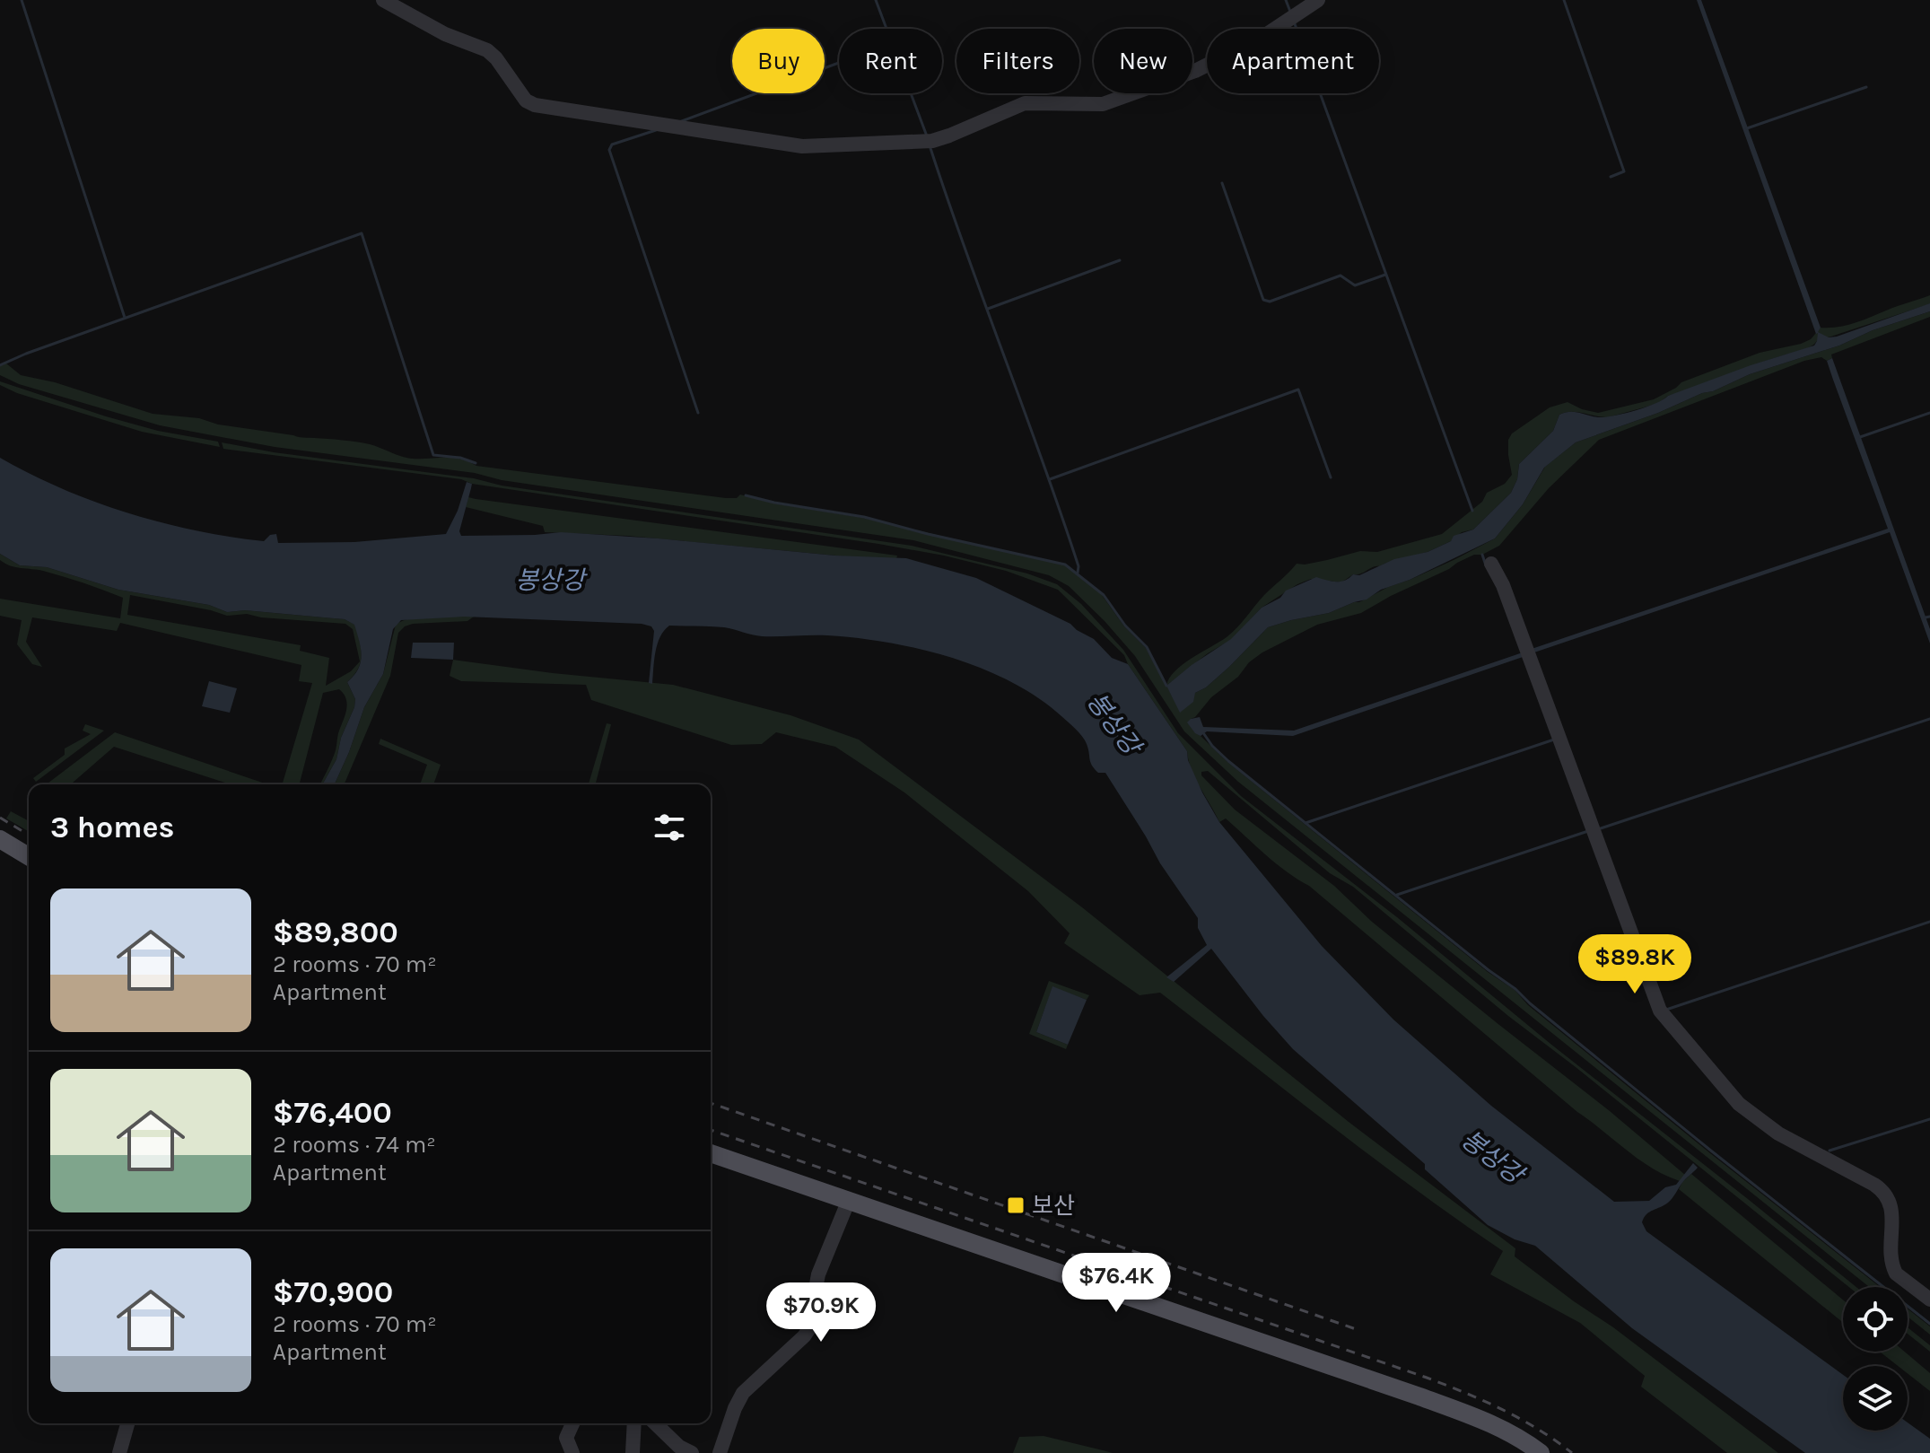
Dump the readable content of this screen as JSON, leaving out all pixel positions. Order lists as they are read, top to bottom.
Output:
{
  "water": ["봉상강"],
  "places": {
    "transit": ["보산"]
  },
  "page": {
    "chip": [
      "Buy",
      "Rent",
      "Filters",
      "New",
      "Apartment"
    ],
    "heading": "3 homes",
    "list": [
      {
        "name": "$89,800",
        "note": "2 rooms · 70 m² · Apartment"
      },
      {
        "name": "$76,400",
        "note": "2 rooms · 74 m² · Apartment"
      },
      {
        "name": "$70,900",
        "note": "2 rooms · 70 m² · Apartment"
      }
    ],
    "price": ["$89.8K", "$76.4K", "$70.9K"]
  }
}
